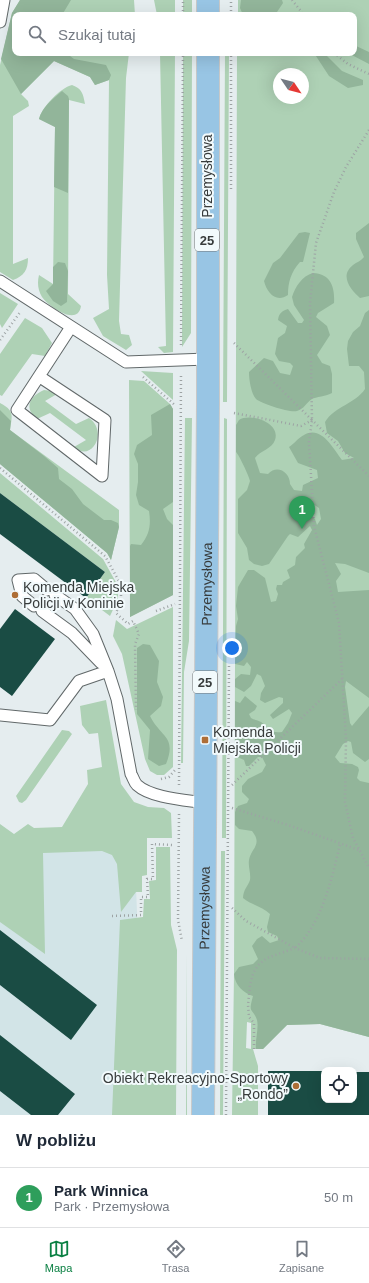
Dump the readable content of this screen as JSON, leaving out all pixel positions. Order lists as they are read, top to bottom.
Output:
{
  "streets": {
    "main road": ["Przemysłowa", "25"]
  },
  "places": {
    "other": ["Komenda Miejska Policji w Koninie", "Obiekt Rekreacyjno-Sportowy „Rondo”"],
    "transit": ["Komenda Miejska Policji"]
  },
  "north": "bottom right",
  "page": {
    "search": "Szukaj tutaj",
    "pins": "1",
    "heading": "W pobliżu",
    "list": [
      {
        "mark": "1",
        "name": "Park Winnica",
        "note": "Park · Przemysłowa",
        "value": "50 m"
      }
    ],
    "nav": ["Mapa", "Trasa", "Zapisane"]
  }
}
